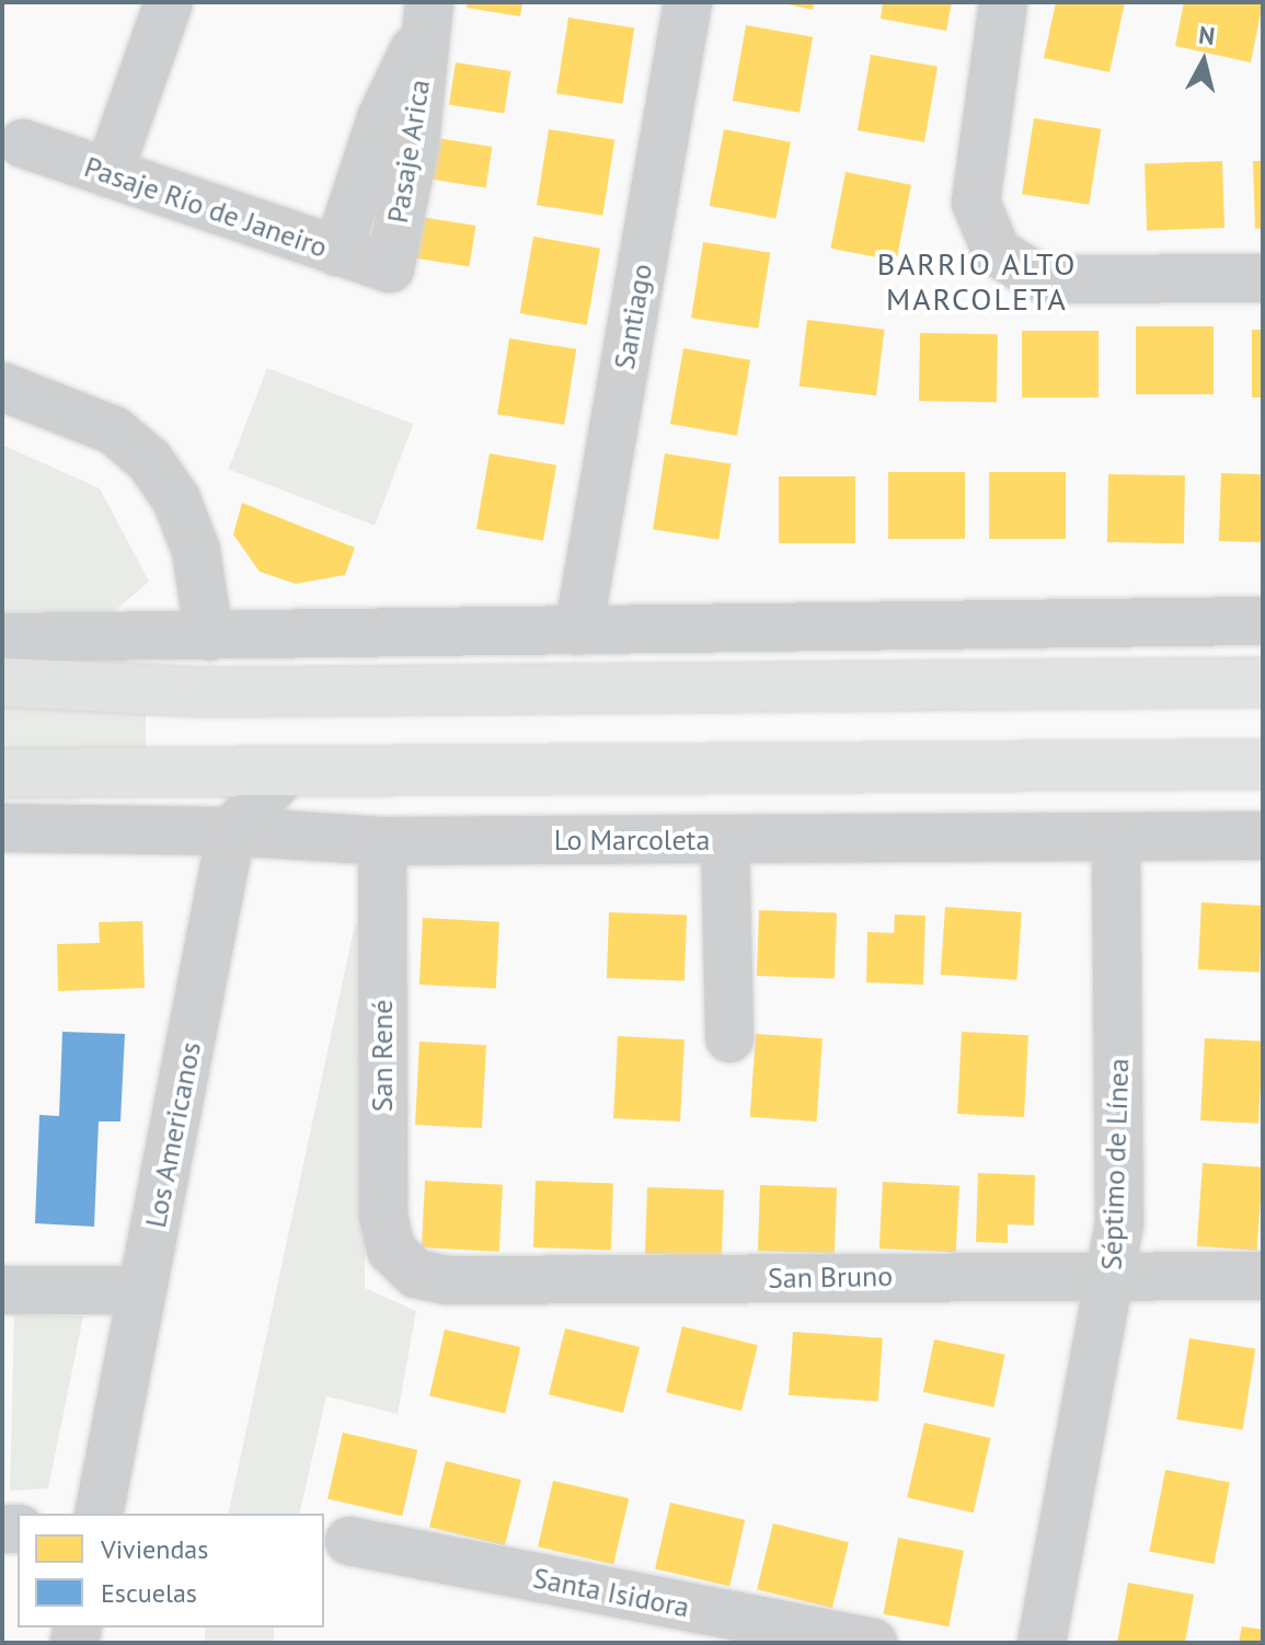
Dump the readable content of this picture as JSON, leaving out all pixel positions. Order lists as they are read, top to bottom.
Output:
{
  "streets": {
    "street": [
      "Pasaje Arica",
      "Pasaje Río de Janeiro",
      "Santiago",
      "Lo Marcoleta",
      "San René",
      "Los Americanos",
      "Séptimo de Línea",
      "San Bruno",
      "Santa Isidora"
    ]
  },
  "crossings": [
    ["Pasaje Arica", "Pasaje Río de Janeiro"],
    ["Lo Marcoleta", "San René"],
    ["Lo Marcoleta", "Los Americanos"],
    ["Lo Marcoleta", "Séptimo de Línea"],
    ["San René", "San Bruno"],
    ["Séptimo de Línea", "San Bruno"]
  ],
  "districts": ["BARRIO ALTO MARCOLETA"],
  "legend": ["Viviendas", "Escuelas"],
  "north": "top"
}
